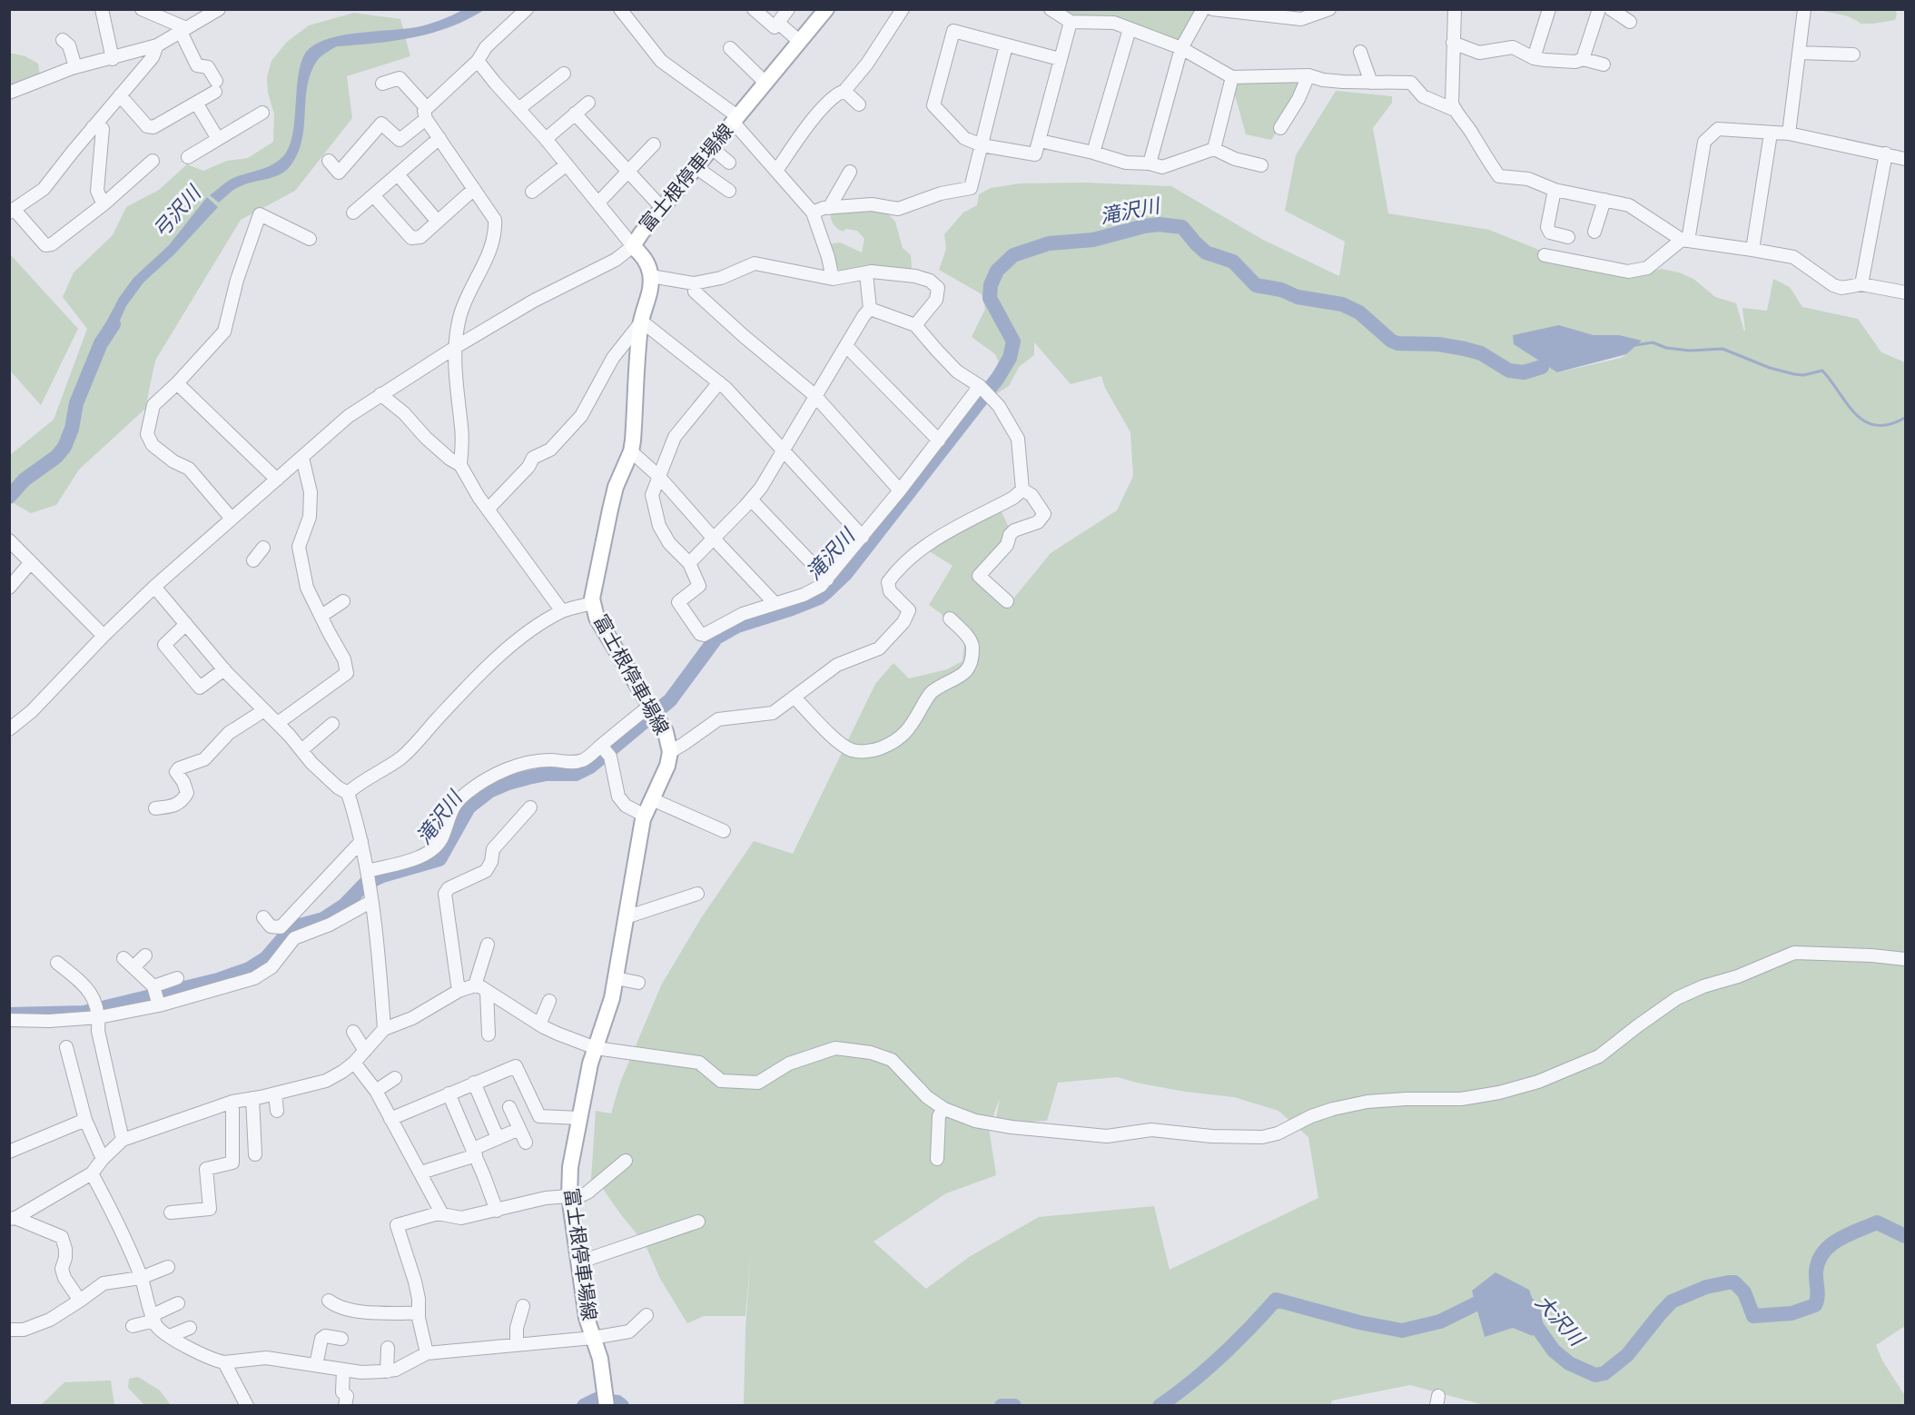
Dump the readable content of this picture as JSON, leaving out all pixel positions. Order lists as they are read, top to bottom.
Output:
{
  "streets": {
    "main road": ["富士根停車場線"]
  },
  "water": ["滝沢川", "弓沢川", "大沢川"]
}
